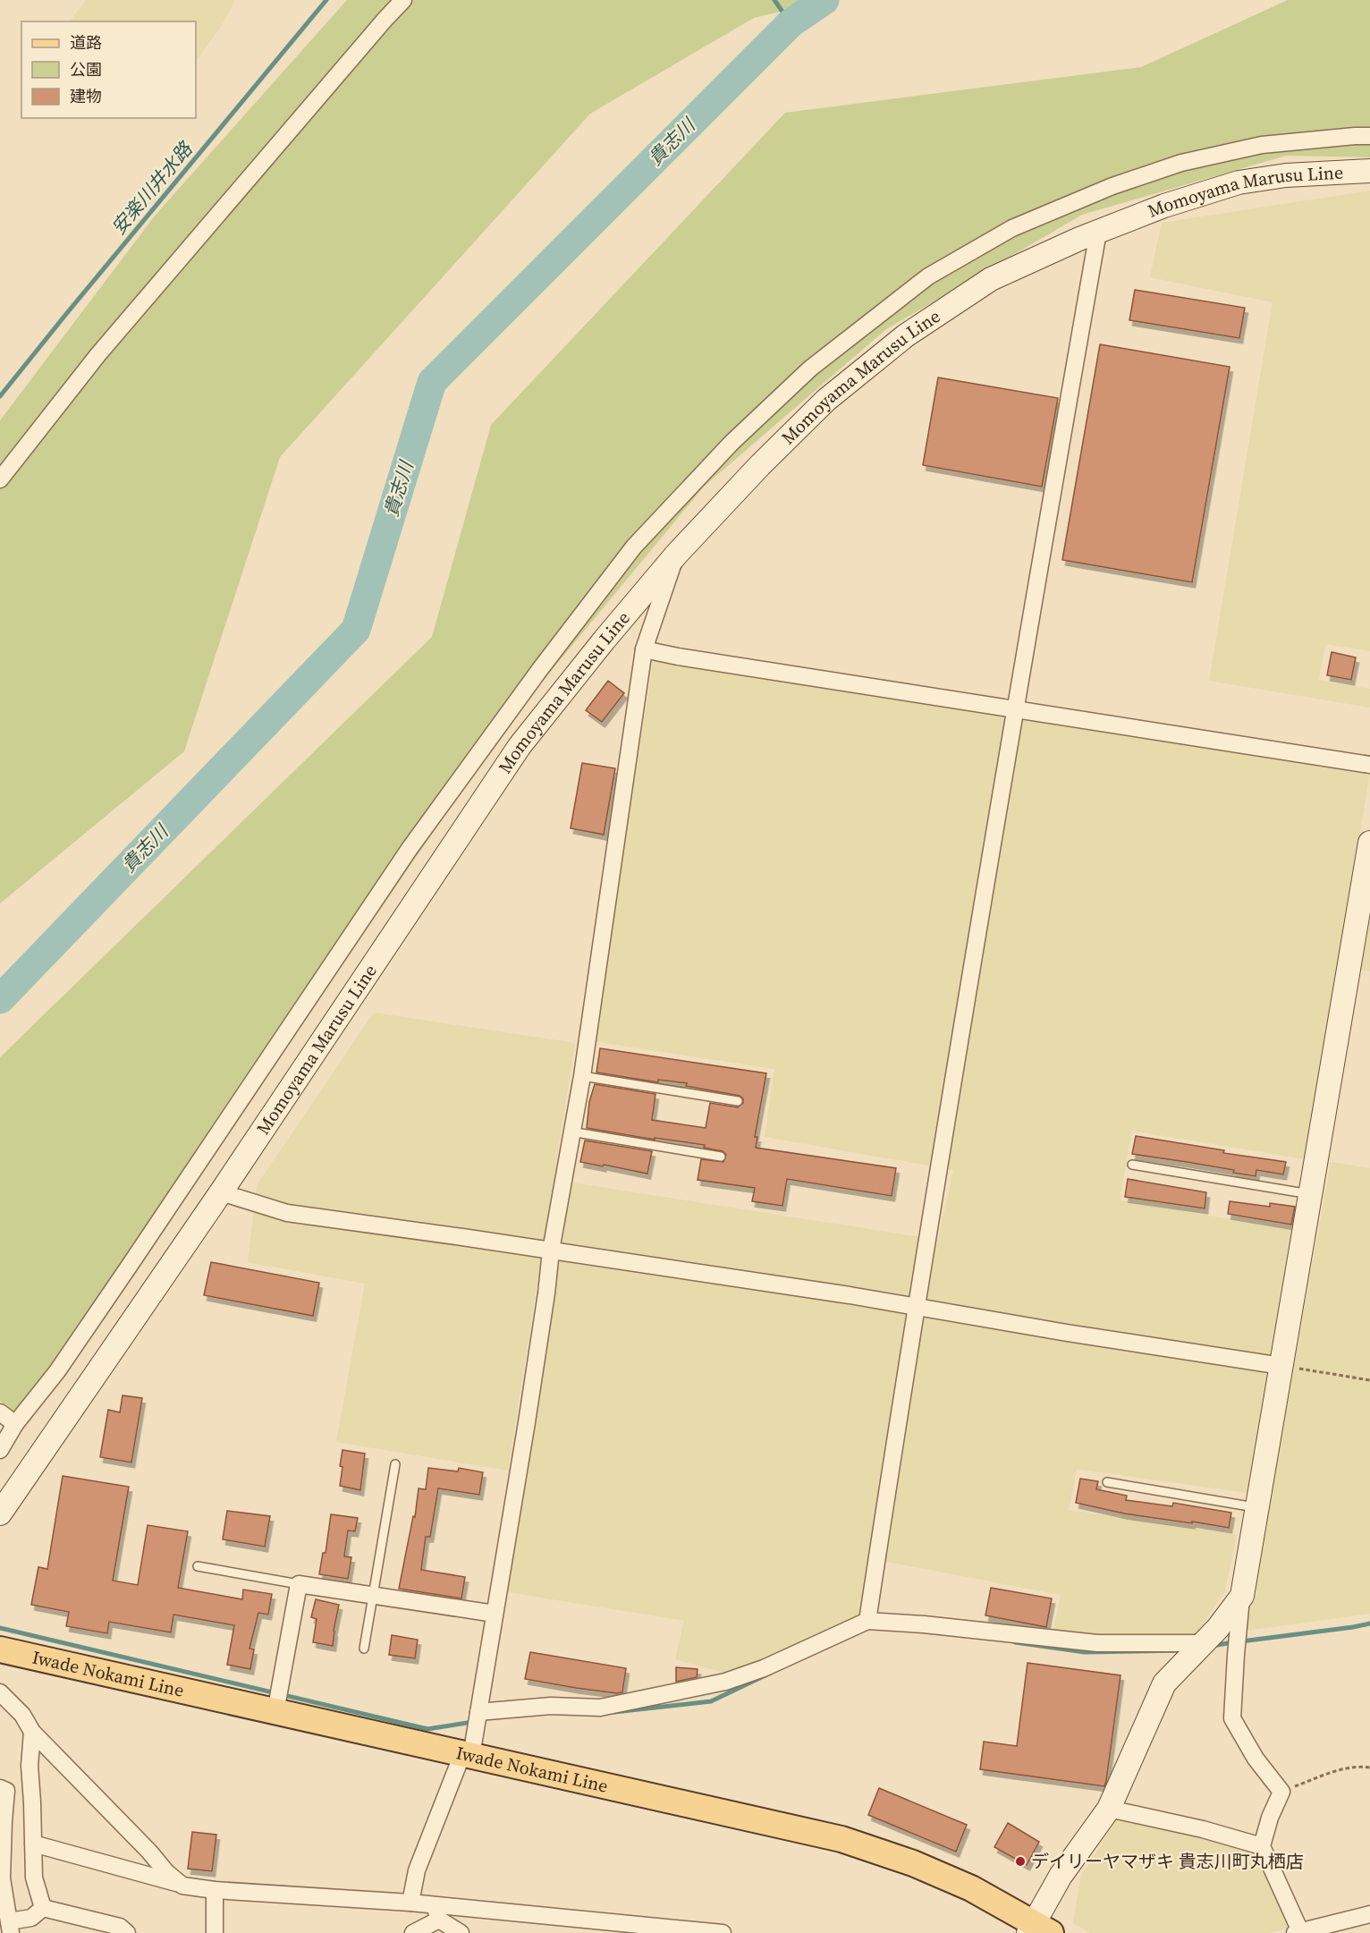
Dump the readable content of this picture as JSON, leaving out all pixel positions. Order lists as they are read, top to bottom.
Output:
{
  "streets": {
    "main road": ["Momoyama Marusu Line", "Iwade Nokami Line"]
  },
  "water": ["貴志川", "安楽川井水路"],
  "places": ["デイリーヤマザキ 貴志川町丸栖店"],
  "legend": ["道路", "公園", "建物"]
}
